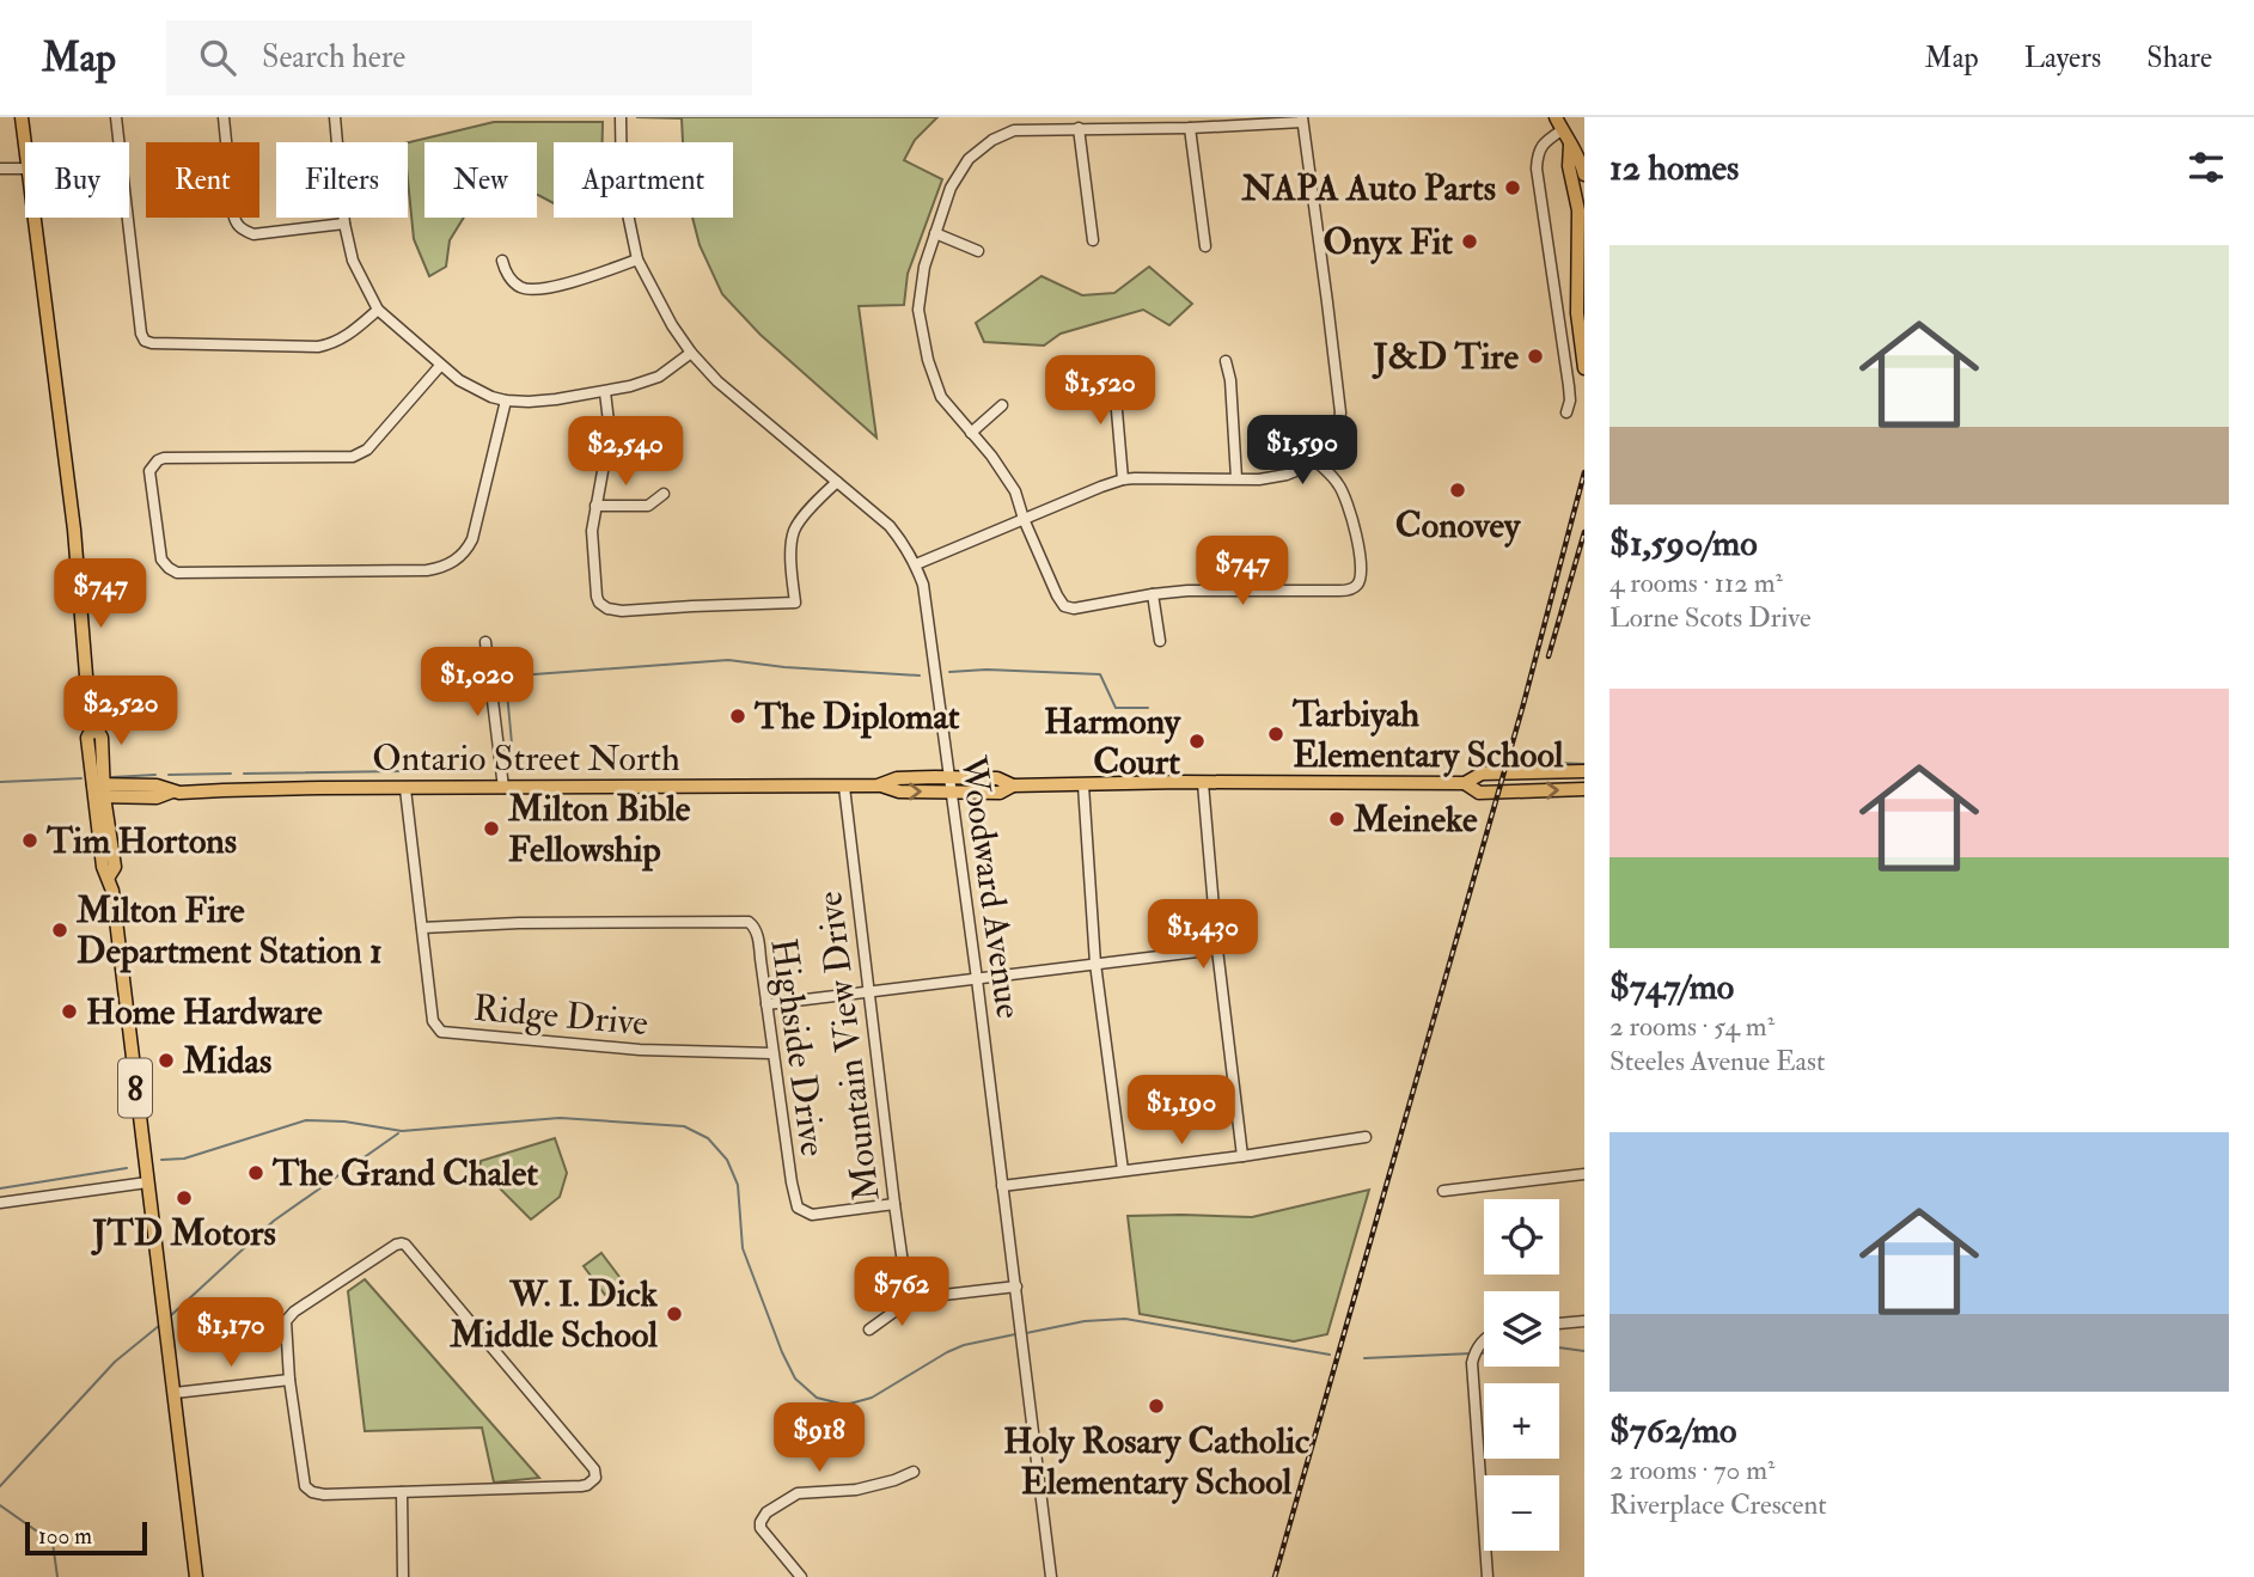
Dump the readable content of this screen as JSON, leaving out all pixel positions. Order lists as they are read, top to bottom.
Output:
{
  "streets": {
    "main road": ["Ontario Street North", "8"],
    "street": [
      "Woodward Avenue",
      "Ridge Drive",
      "Mountain View Drive",
      "Highside Drive"
    ]
  },
  "crossings": [
    ["Ontario Street North", "Woodward Avenue"],
    ["Ontario Street North", "Ridge Drive"],
    ["Ontario Street North", "Mountain View Drive"],
    ["Ontario Street North", "8"],
    ["Ridge Drive", "Highside Drive"],
    ["Mountain View Drive", "Highside Drive"]
  ],
  "places": [
    "NAPA Auto Parts",
    "Onyx Fit",
    "J&D Tire",
    "Conovey",
    "The Diplomat",
    "Tarbiyah Elementary School",
    "Harmony Court",
    "Meineke",
    "Milton Bible Fellowship",
    "Tim Hortons",
    "Milton Fire Department Station 1",
    "Home Hardware",
    "Midas",
    "The Grand Chalet",
    "JTD Motors",
    "W. I. Dick Middle School",
    "Holy Rosary Catholic Elementary School"
  ],
  "scale_bar": "100 m",
  "page": {
    "header": "Map",
    "search": "Search here",
    "nav": ["Map", "Layers", "Share"],
    "heading": "12 homes",
    "chip": [
      "Buy",
      "Rent",
      "Filters",
      "New",
      "Apartment"
    ],
    "list": [
      {
        "name": "$1,590/mo",
        "note": "4 rooms · 112 m² · Lorne Scots Drive"
      },
      {
        "name": "$747/mo",
        "note": "2 rooms · 54 m² · Steeles Avenue East"
      },
      {
        "name": "$762/mo",
        "note": "2 rooms · 70 m² · Riverplace Crescent"
      }
    ],
    "price": [
      "$1,520",
      "$1,590",
      "$2,540",
      "$747",
      "$747",
      "$1,020",
      "$2,520",
      "$1,430",
      "$1,190",
      "$762",
      "$1,170",
      "$918"
    ],
    "map_buttons": ["+", "−"],
    "scale": "100 m"
  }
}
